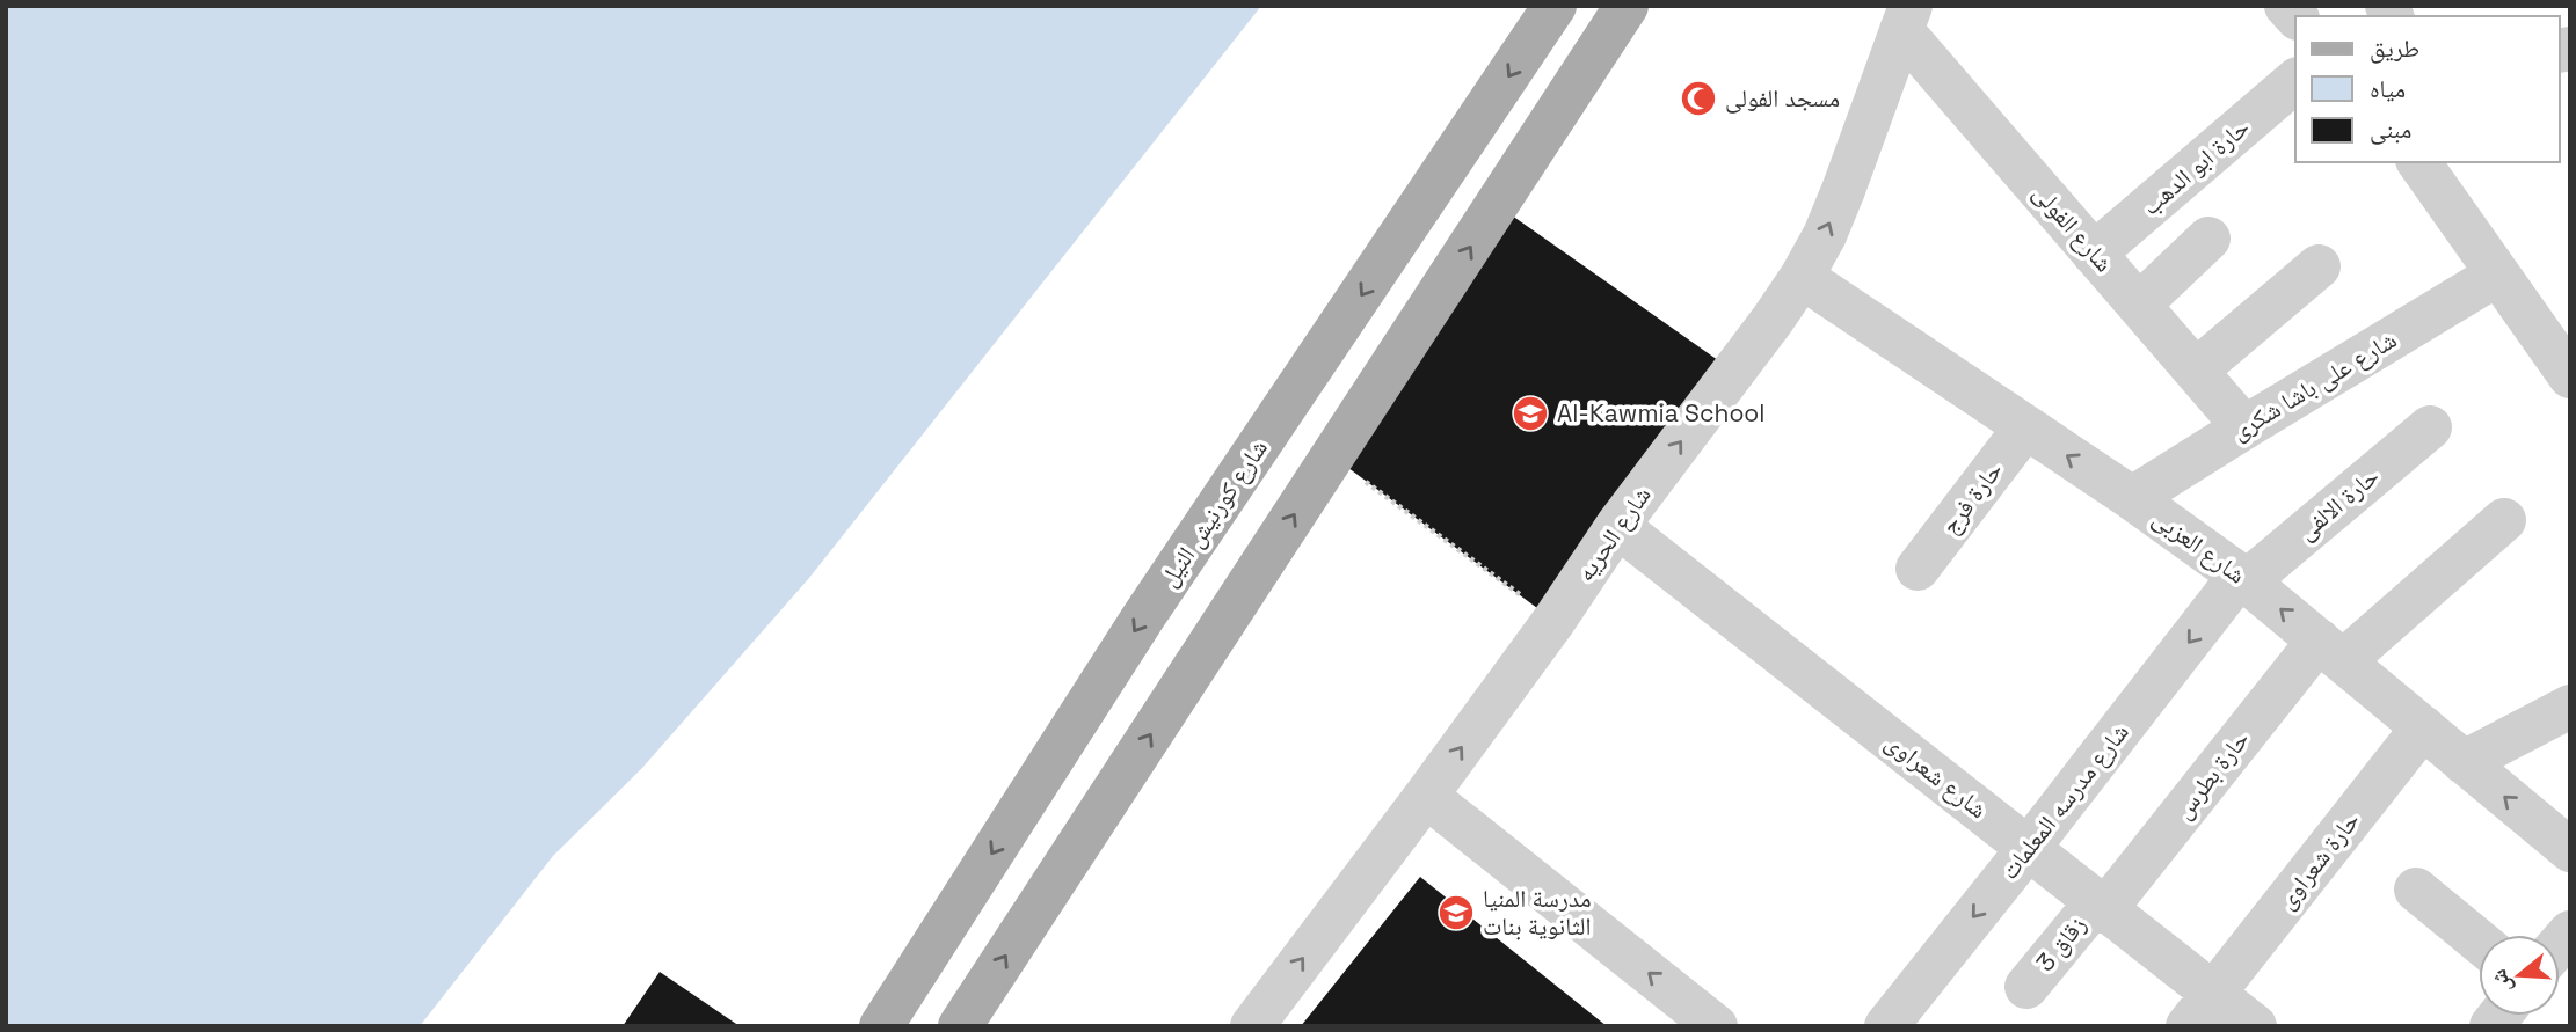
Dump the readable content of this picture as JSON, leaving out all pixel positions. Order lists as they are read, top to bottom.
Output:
{
  "streets": {
    "main road": ["شارع كورنيش النيل"],
    "street": [
      "حارة ابو الدهب",
      "شارع الفولى",
      "شارع على باشا شكرى",
      "حارة فرج",
      "حارة الالفى",
      "شارع الحريه",
      "شارع العزبى",
      "حارة بطرس",
      "شارع شعراوى",
      "شارع مدرسه المعلمات",
      "حارة شعراوى",
      "زقاق 3"
    ]
  },
  "crossings": [
    ["حارة ابو الدهب", "شارع الفولى"],
    ["شارع الفولى", "شارع على باشا شكرى"],
    ["شارع الفولى", "شارع الحريه"],
    ["شارع على باشا شكرى", "شارع العزبى"],
    ["حارة فرج", "شارع العزبى"],
    ["حارة الالفى", "شارع العزبى"],
    ["حارة الالفى", "شارع مدرسه المعلمات"],
    ["شارع الحريه", "شارع العزبى"],
    ["شارع الحريه", "شارع شعراوى"],
    ["شارع العزبى", "حارة بطرس"],
    ["شارع العزبى", "شارع مدرسه المعلمات"],
    ["شارع العزبى", "حارة شعراوى"],
    ["حارة بطرس", "شارع شعراوى"],
    ["حارة بطرس", "زقاق 3"],
    ["شارع شعراوى", "شارع مدرسه المعلمات"],
    ["شارع شعراوى", "حارة شعراوى"],
    ["شارع شعراوى", "زقاق 3"]
  ],
  "one_way": ["شارع الحريه", "شارع مدرسه المعلمات"],
  "places": {
    "mosque": ["مسجد الفولى"],
    "school or university": ["Al-Kawmia School", "مدرسة المنيا الثانوية بنات"]
  },
  "legend": ["طريق", "مياه", "مبنى"],
  "north": "left"
}
